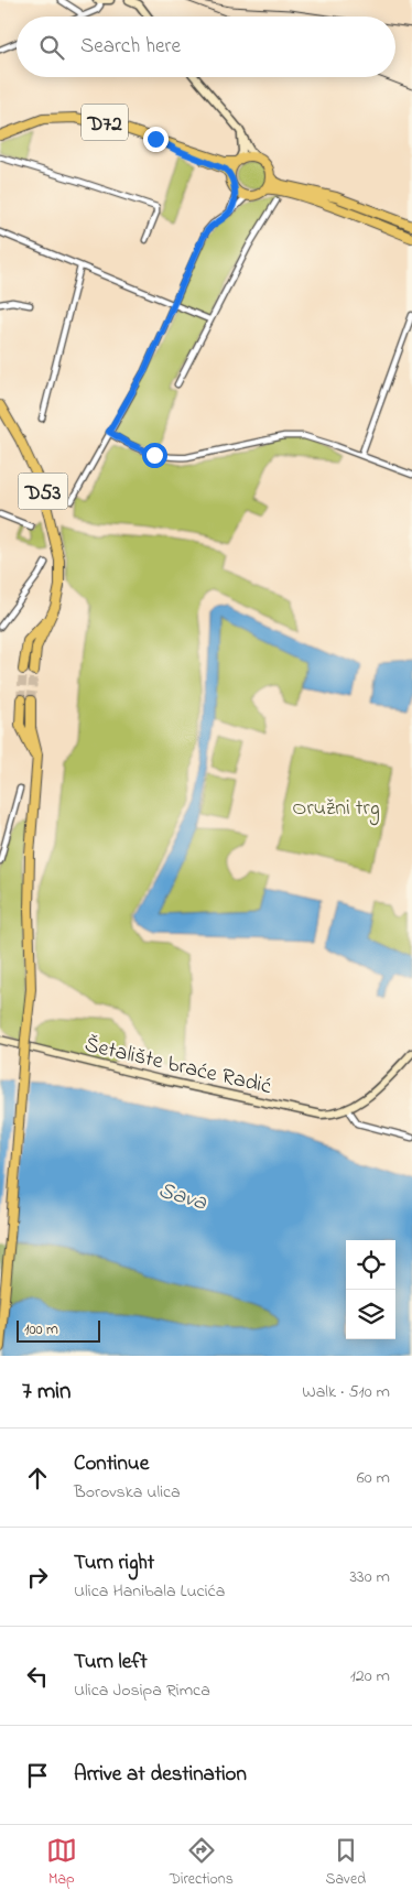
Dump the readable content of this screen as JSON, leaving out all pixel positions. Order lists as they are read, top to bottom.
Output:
{
  "streets": {
    "main road": ["D72", "D53", "Šetalište braće Radić"]
  },
  "water": ["Sava"],
  "parks": ["Oružni trg"],
  "scale_bar": "100 m",
  "page": {
    "search": "Search here",
    "scale": "100 m",
    "heading": ["7 min", "Walk · 510 m"],
    "list": [
      ["Continue", "Borovska ulica", "60 m"],
      ["Turn right", "Ulica Hanibala Lucića", "330 m"],
      ["Turn left", "Ulica Josipa Rimca", "120 m"],
      "Arrive at destination"
    ],
    "nav": ["Map", "Directions", "Saved"]
  }
}
